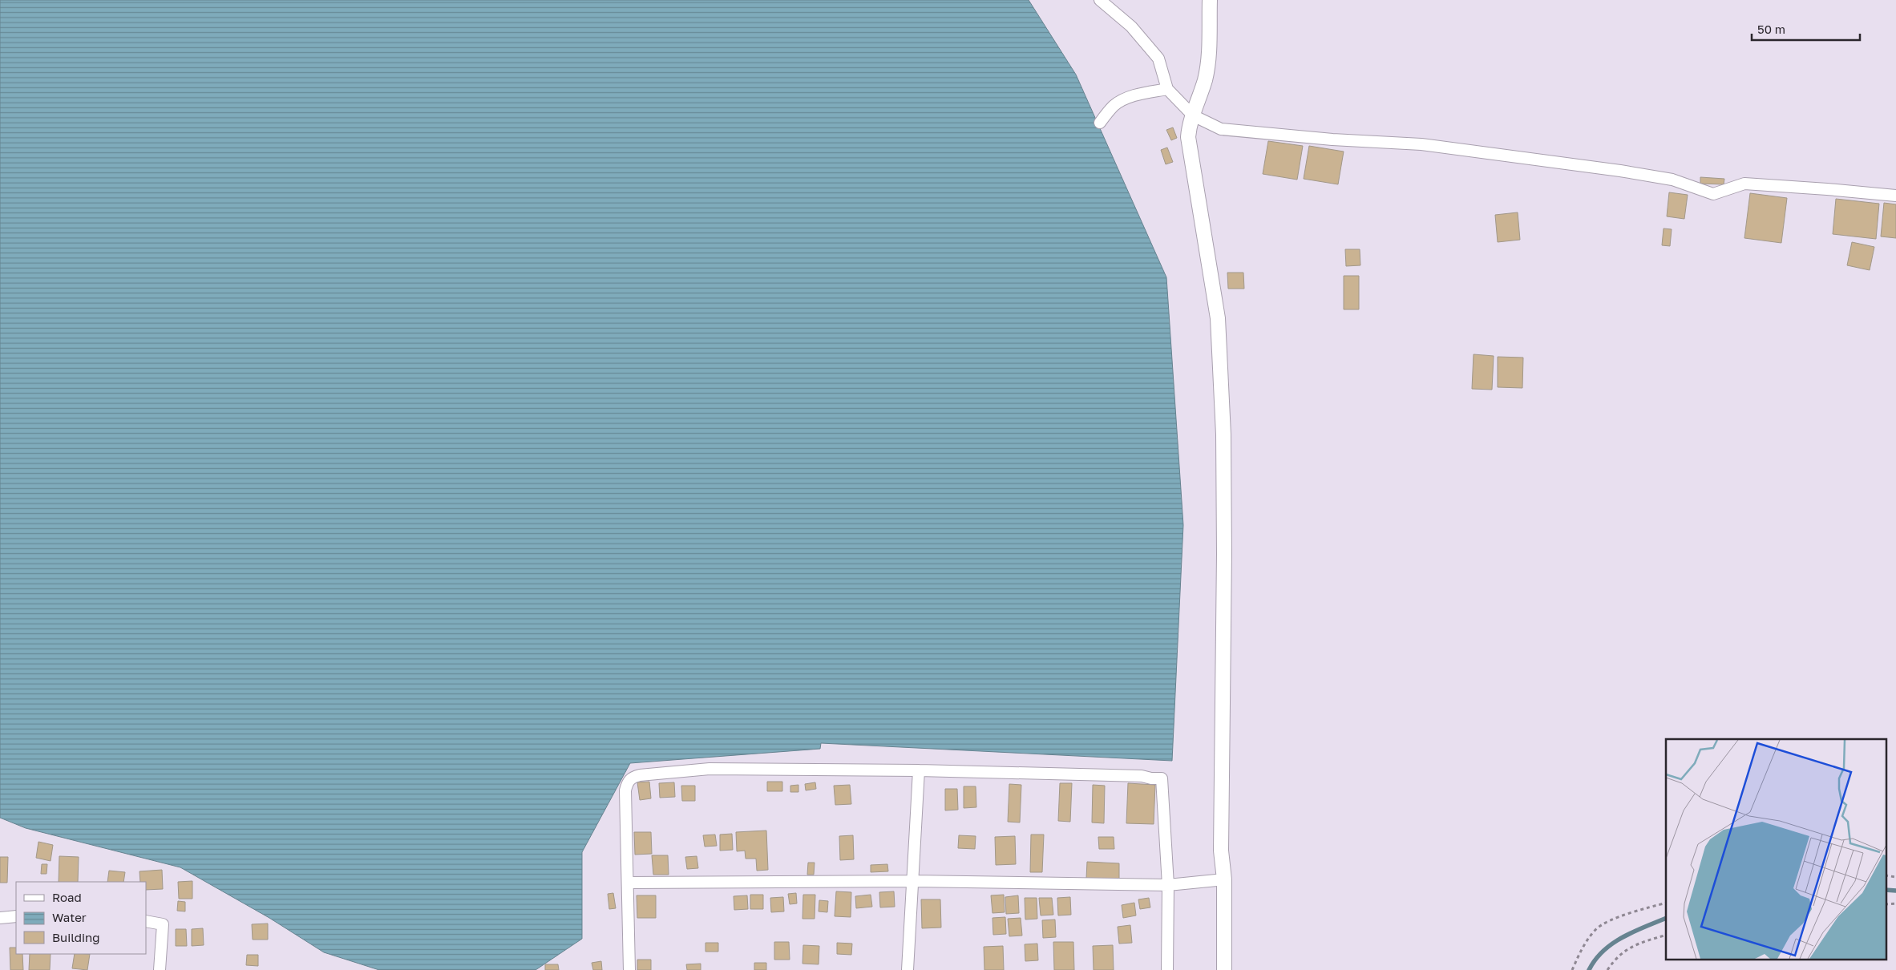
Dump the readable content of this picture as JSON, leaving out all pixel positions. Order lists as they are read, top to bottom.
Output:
{
  "legend": ["Road", "Water", "Building"],
  "scale_bar": "50 m"
}
